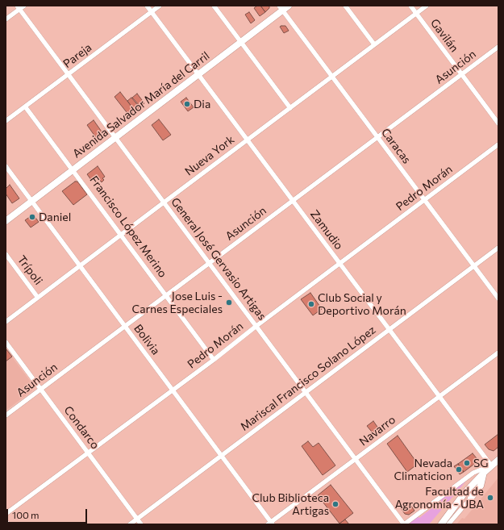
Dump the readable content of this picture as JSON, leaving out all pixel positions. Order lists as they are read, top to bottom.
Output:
{
  "streets": {
    "main road": ["Avenida Salvador María del Carril"],
    "street": [
      "Gavilán",
      "Pareja",
      "Asunción",
      "Caracas",
      "Nueva York",
      "Pedro Morán",
      "Francisco López Merino",
      "Zamudio",
      "General José Gervasio Artigas",
      "Trípoli",
      "Bolivia",
      "Mariscal Francisco Solano López",
      "Condarco",
      "Navarro"
    ]
  },
  "crossings": [
    ["Gavilán", "Asunción"],
    ["Gavilán", "Nueva York"],
    ["Pareja", "Francisco López Merino"],
    ["Pareja", "Zamudio"],
    ["Pareja", "General José Gervasio Artigas"],
    ["Asunción", "Caracas"],
    ["Asunción", "Francisco López Merino"],
    ["Asunción", "Zamudio"],
    ["Asunción", "General José Gervasio Artigas"],
    ["Asunción", "Bolivia"],
    ["Asunción", "Condarco"],
    ["Avenida Salvador María del Carril", "Caracas"],
    ["Avenida Salvador María del Carril", "Francisco López Merino"],
    ["Avenida Salvador María del Carril", "Zamudio"],
    ["Avenida Salvador María del Carril", "General José Gervasio Artigas"],
    ["Avenida Salvador María del Carril", "Bolivia"],
    ["Caracas", "Nueva York"],
    ["Caracas", "Pedro Morán"],
    ["Caracas", "Mariscal Francisco Solano López"],
    ["Nueva York", "Francisco López Merino"],
    ["Nueva York", "Zamudio"],
    ["Nueva York", "General José Gervasio Artigas"],
    ["Nueva York", "Trípoli"],
    ["Nueva York", "Bolivia"],
    ["Pedro Morán", "Francisco López Merino"],
    ["Pedro Morán", "Zamudio"],
    ["Pedro Morán", "General José Gervasio Artigas"],
    ["Pedro Morán", "Bolivia"],
    ["Pedro Morán", "Condarco"],
    ["Zamudio", "Mariscal Francisco Solano López"],
    ["Zamudio", "Navarro"],
    ["General José Gervasio Artigas", "Mariscal Francisco Solano López"],
    ["General José Gervasio Artigas", "Navarro"],
    ["Bolivia", "Mariscal Francisco Solano López"],
    ["Bolivia", "Navarro"],
    ["Mariscal Francisco Solano López", "Condarco"]
  ],
  "places": [
    "Dia",
    "Daniel",
    "Jose Luis - Carnes Especiales",
    "Club Social y Deportivo Morán",
    "SG",
    "Nevada Climaticion",
    "Facultad de Agronomía - UBA",
    "Club Biblioteca Artigas"
  ],
  "scale_bar": "100 m"
}
